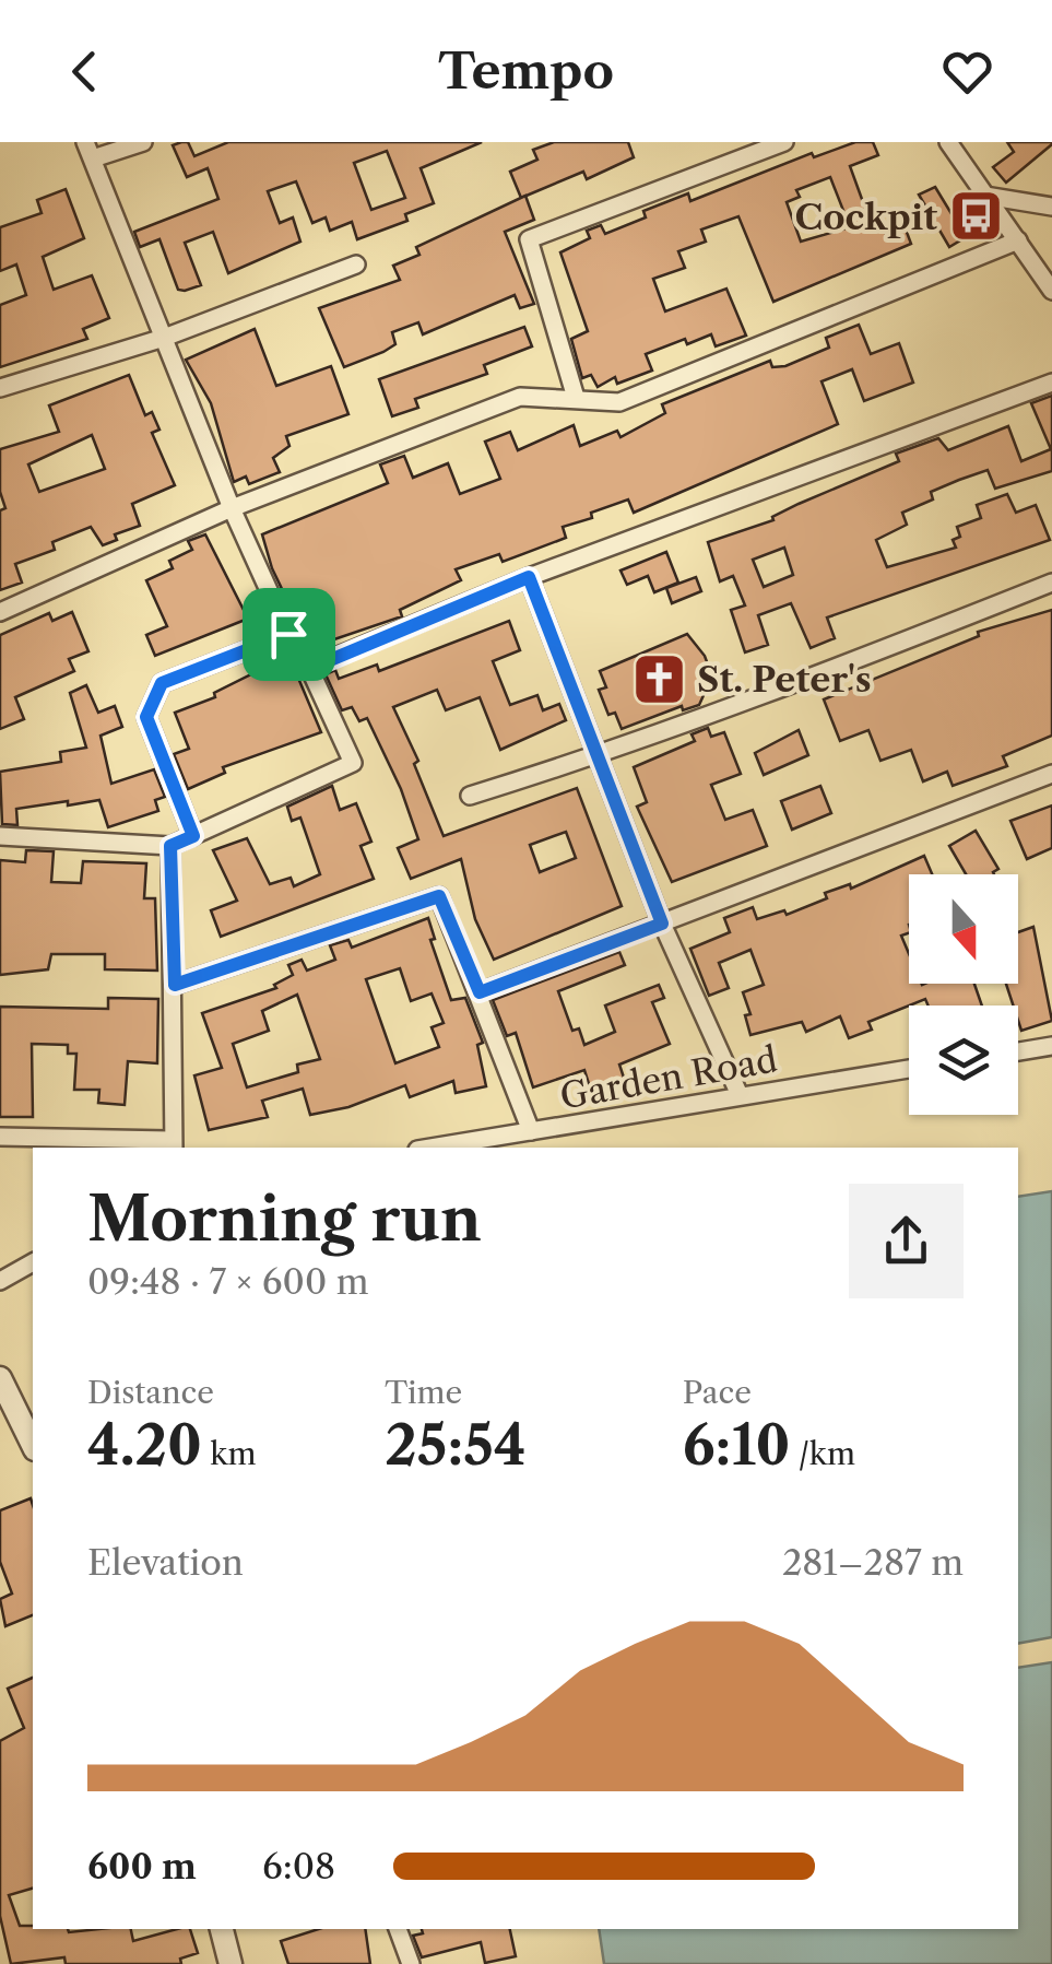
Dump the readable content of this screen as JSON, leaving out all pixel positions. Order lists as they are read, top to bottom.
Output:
{
  "streets": {
    "street": ["Garden Road"]
  },
  "places": {
    "bus stop": ["Cockpit"],
    "church": ["St. Peter's"]
  },
  "north": "bottom",
  "page": {
    "header": "Tempo",
    "heading": ["Morning run", "09:48 · 7 × 600 m"],
    "stats": [
      ["Distance", "4.20 km"],
      ["Time", "25:54"],
      ["Pace", "6:10 /km"]
    ],
    "chart": ["Elevation", "281–287 m"],
    "list": [
      {
        "name": "600 m",
        "note": "6:08"
      }
    ]
  }
}
